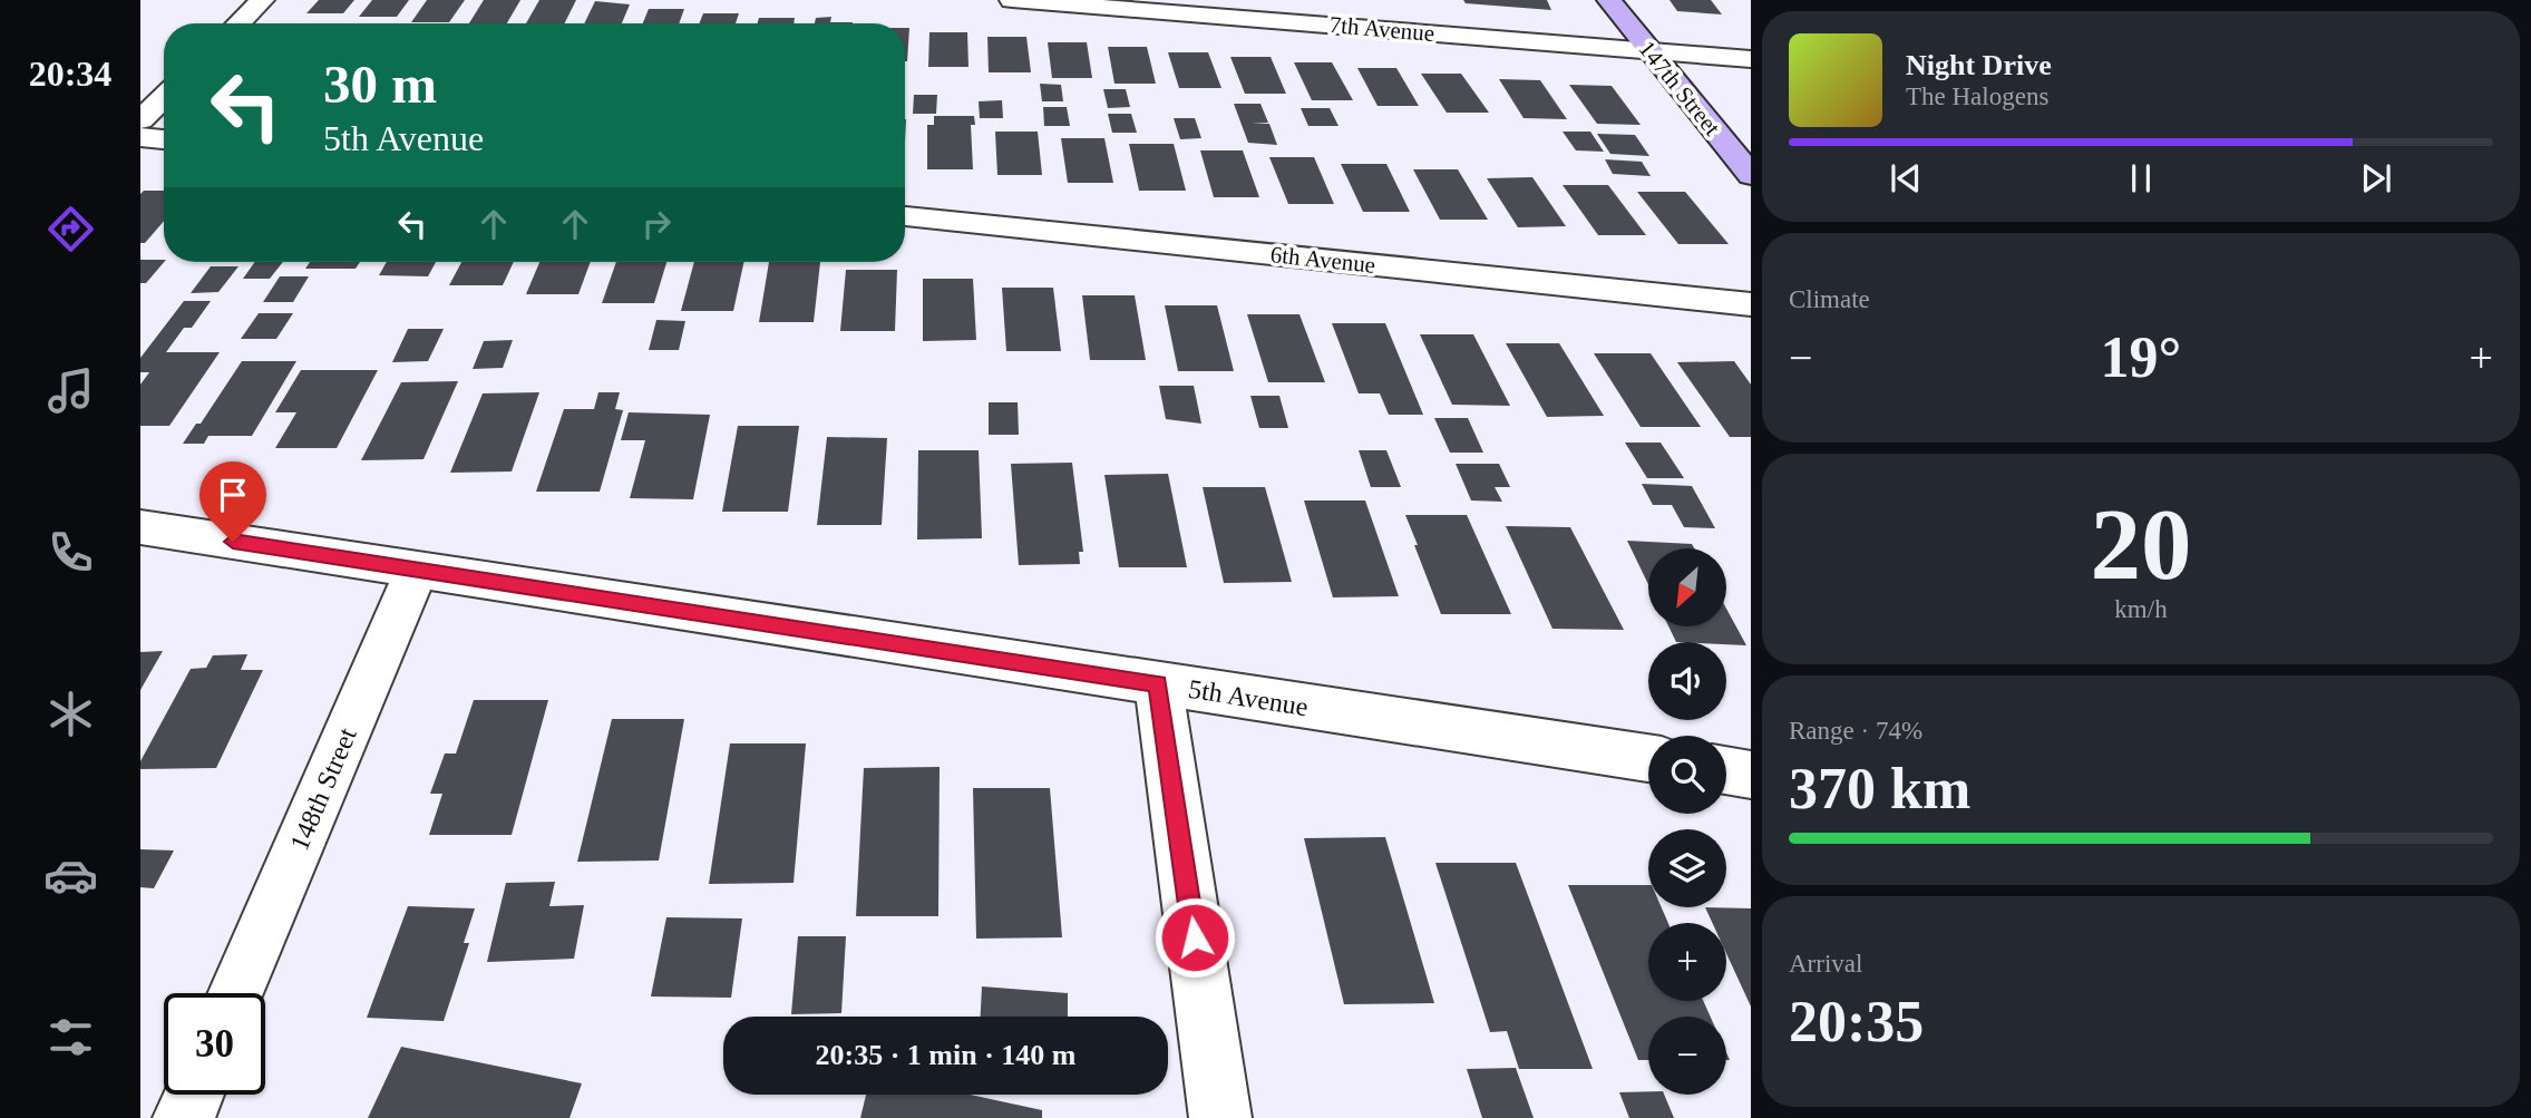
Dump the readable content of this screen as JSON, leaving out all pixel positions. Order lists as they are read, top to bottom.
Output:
{
  "streets": {
    "street": [
      "7th Avenue",
      "147th Street",
      "6th Avenue",
      "5th Avenue",
      "148th Street"
    ]
  },
  "crossings": [
    ["7th Avenue", "147th Street"],
    ["5th Avenue", "148th Street"]
  ],
  "north": "bottom left",
  "page": {
    "tabs": "20:34",
    "turn": ["30 m", "5th Avenue"],
    "song": ["Night Drive", "The Halogens"],
    "tile": [
      "Climate",
      ["20", "km/h"],
      ["Range · 74%", "370 km"],
      ["Arrival", "20:35"]
    ],
    "heat": ["−", "19°", "+"],
    "map_buttons": ["+", "−"],
    "limit": "30",
    "trip": "20:35 · 1 min · 140 m"
  }
}
